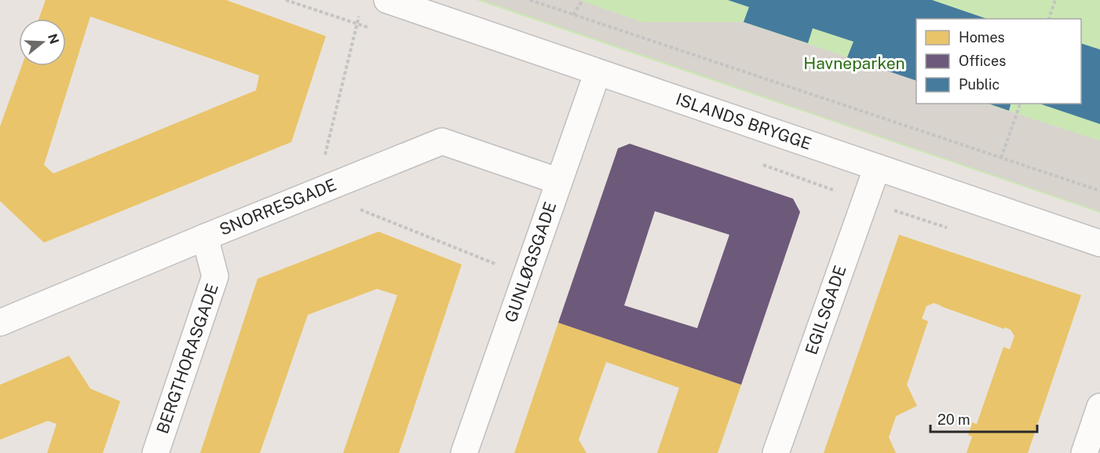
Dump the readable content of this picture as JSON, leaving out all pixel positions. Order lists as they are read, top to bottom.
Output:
{
  "streets": {
    "street": [
      "ISLANDS BRYGGE",
      "SNORRESGADE",
      "GUNLØGSGADE",
      "EGILSGADE",
      "BERGTHORASGADE"
    ]
  },
  "crossings": [
    ["ISLANDS BRYGGE", "GUNLØGSGADE"],
    ["ISLANDS BRYGGE", "EGILSGADE"],
    ["SNORRESGADE", "GUNLØGSGADE"],
    ["SNORRESGADE", "BERGTHORASGADE"]
  ],
  "parks": ["Havneparken"],
  "legend": ["Homes", "Offices", "Public"],
  "scale_bar": "20 m",
  "north": "right"
}
